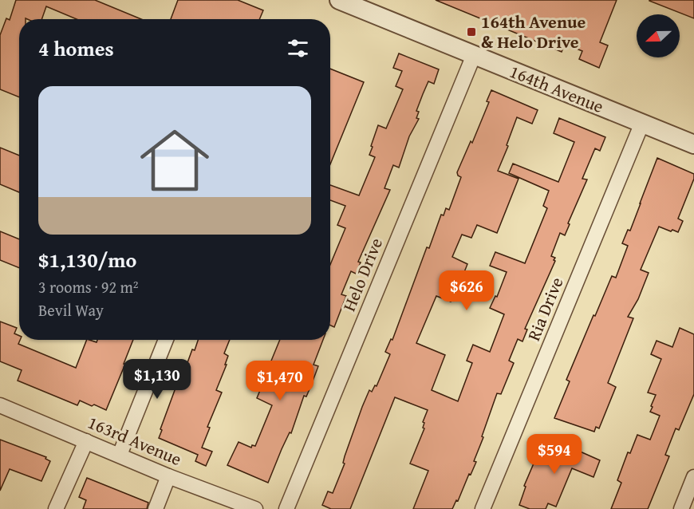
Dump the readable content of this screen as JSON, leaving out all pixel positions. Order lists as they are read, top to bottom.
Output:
{
  "streets": {
    "street": [
      "164th Avenue",
      "Helo Drive",
      "Ria Drive",
      "163rd Avenue"
    ]
  },
  "crossings": [
    ["164th Avenue", "Helo Drive"],
    ["164th Avenue", "Ria Drive"]
  ],
  "places": {
    "transit": ["164th Avenue & Helo Drive"]
  },
  "north": "left",
  "page": {
    "heading": "4 homes",
    "list": [
      {
        "name": "$1,130/mo",
        "note": "3 rooms · 92 m² · Bevil Way"
      }
    ],
    "price": [
      "$626",
      "$1,130",
      "$1,470",
      "$594"
    ]
  }
}
